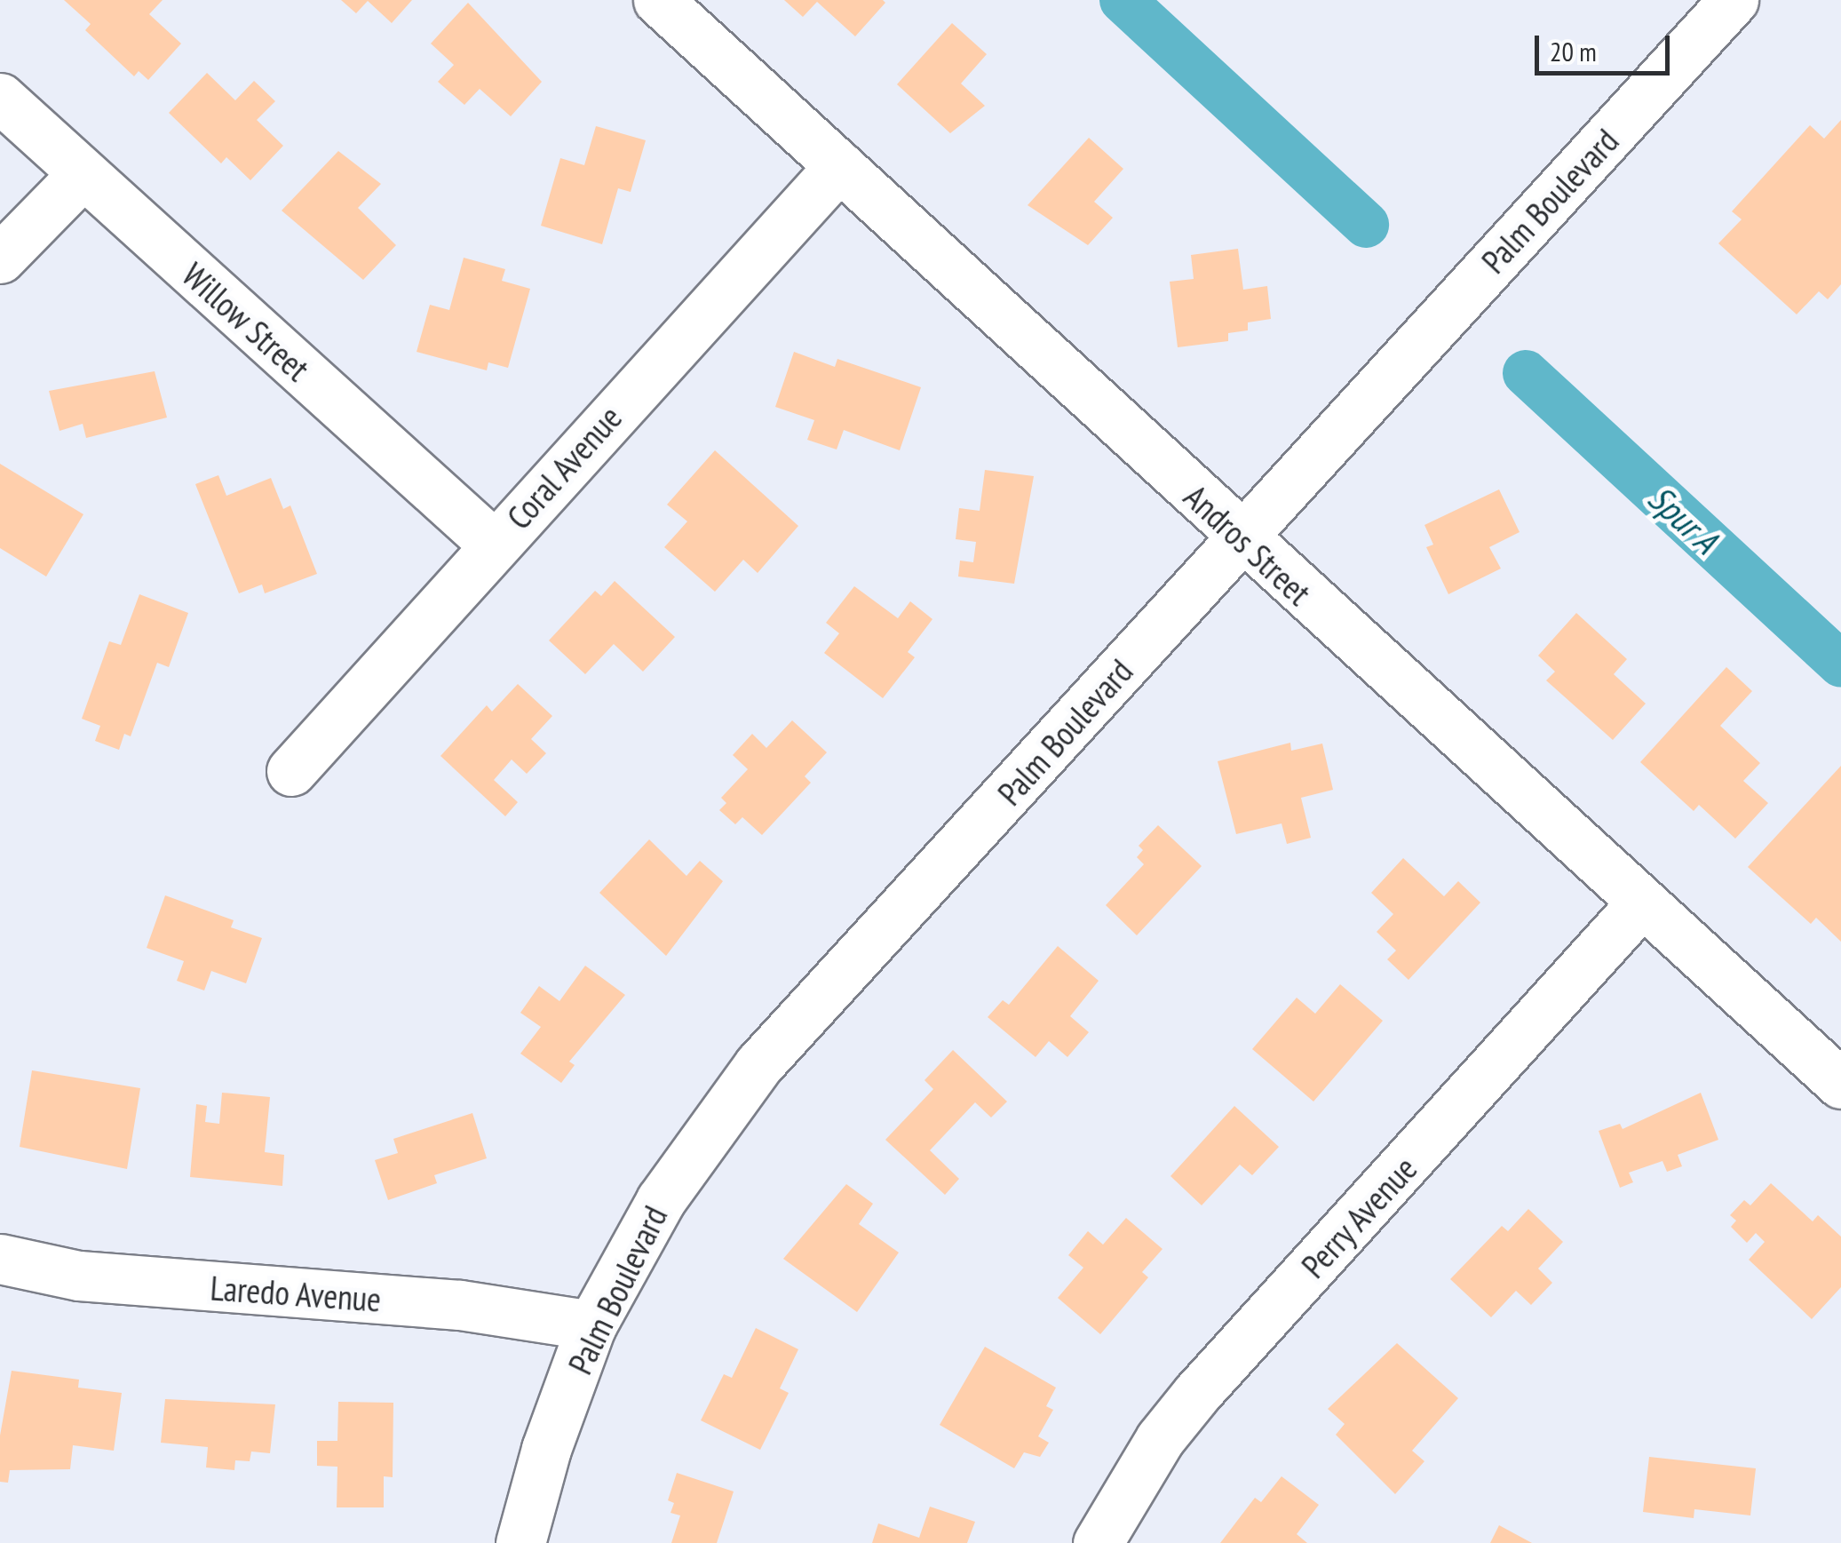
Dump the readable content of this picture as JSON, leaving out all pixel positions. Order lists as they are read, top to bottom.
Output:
{
  "streets": {
    "street": [
      "Palm Boulevard",
      "Willow Street",
      "Coral Avenue",
      "Andros Street",
      "Perry Avenue",
      "Laredo Avenue"
    ]
  },
  "crossings": [
    ["Palm Boulevard", "Andros Street"],
    ["Palm Boulevard", "Laredo Avenue"],
    ["Willow Street", "Coral Avenue"],
    ["Coral Avenue", "Andros Street"],
    ["Andros Street", "Perry Avenue"]
  ],
  "water": ["Spur A"],
  "scale_bar": "20 m"
}
